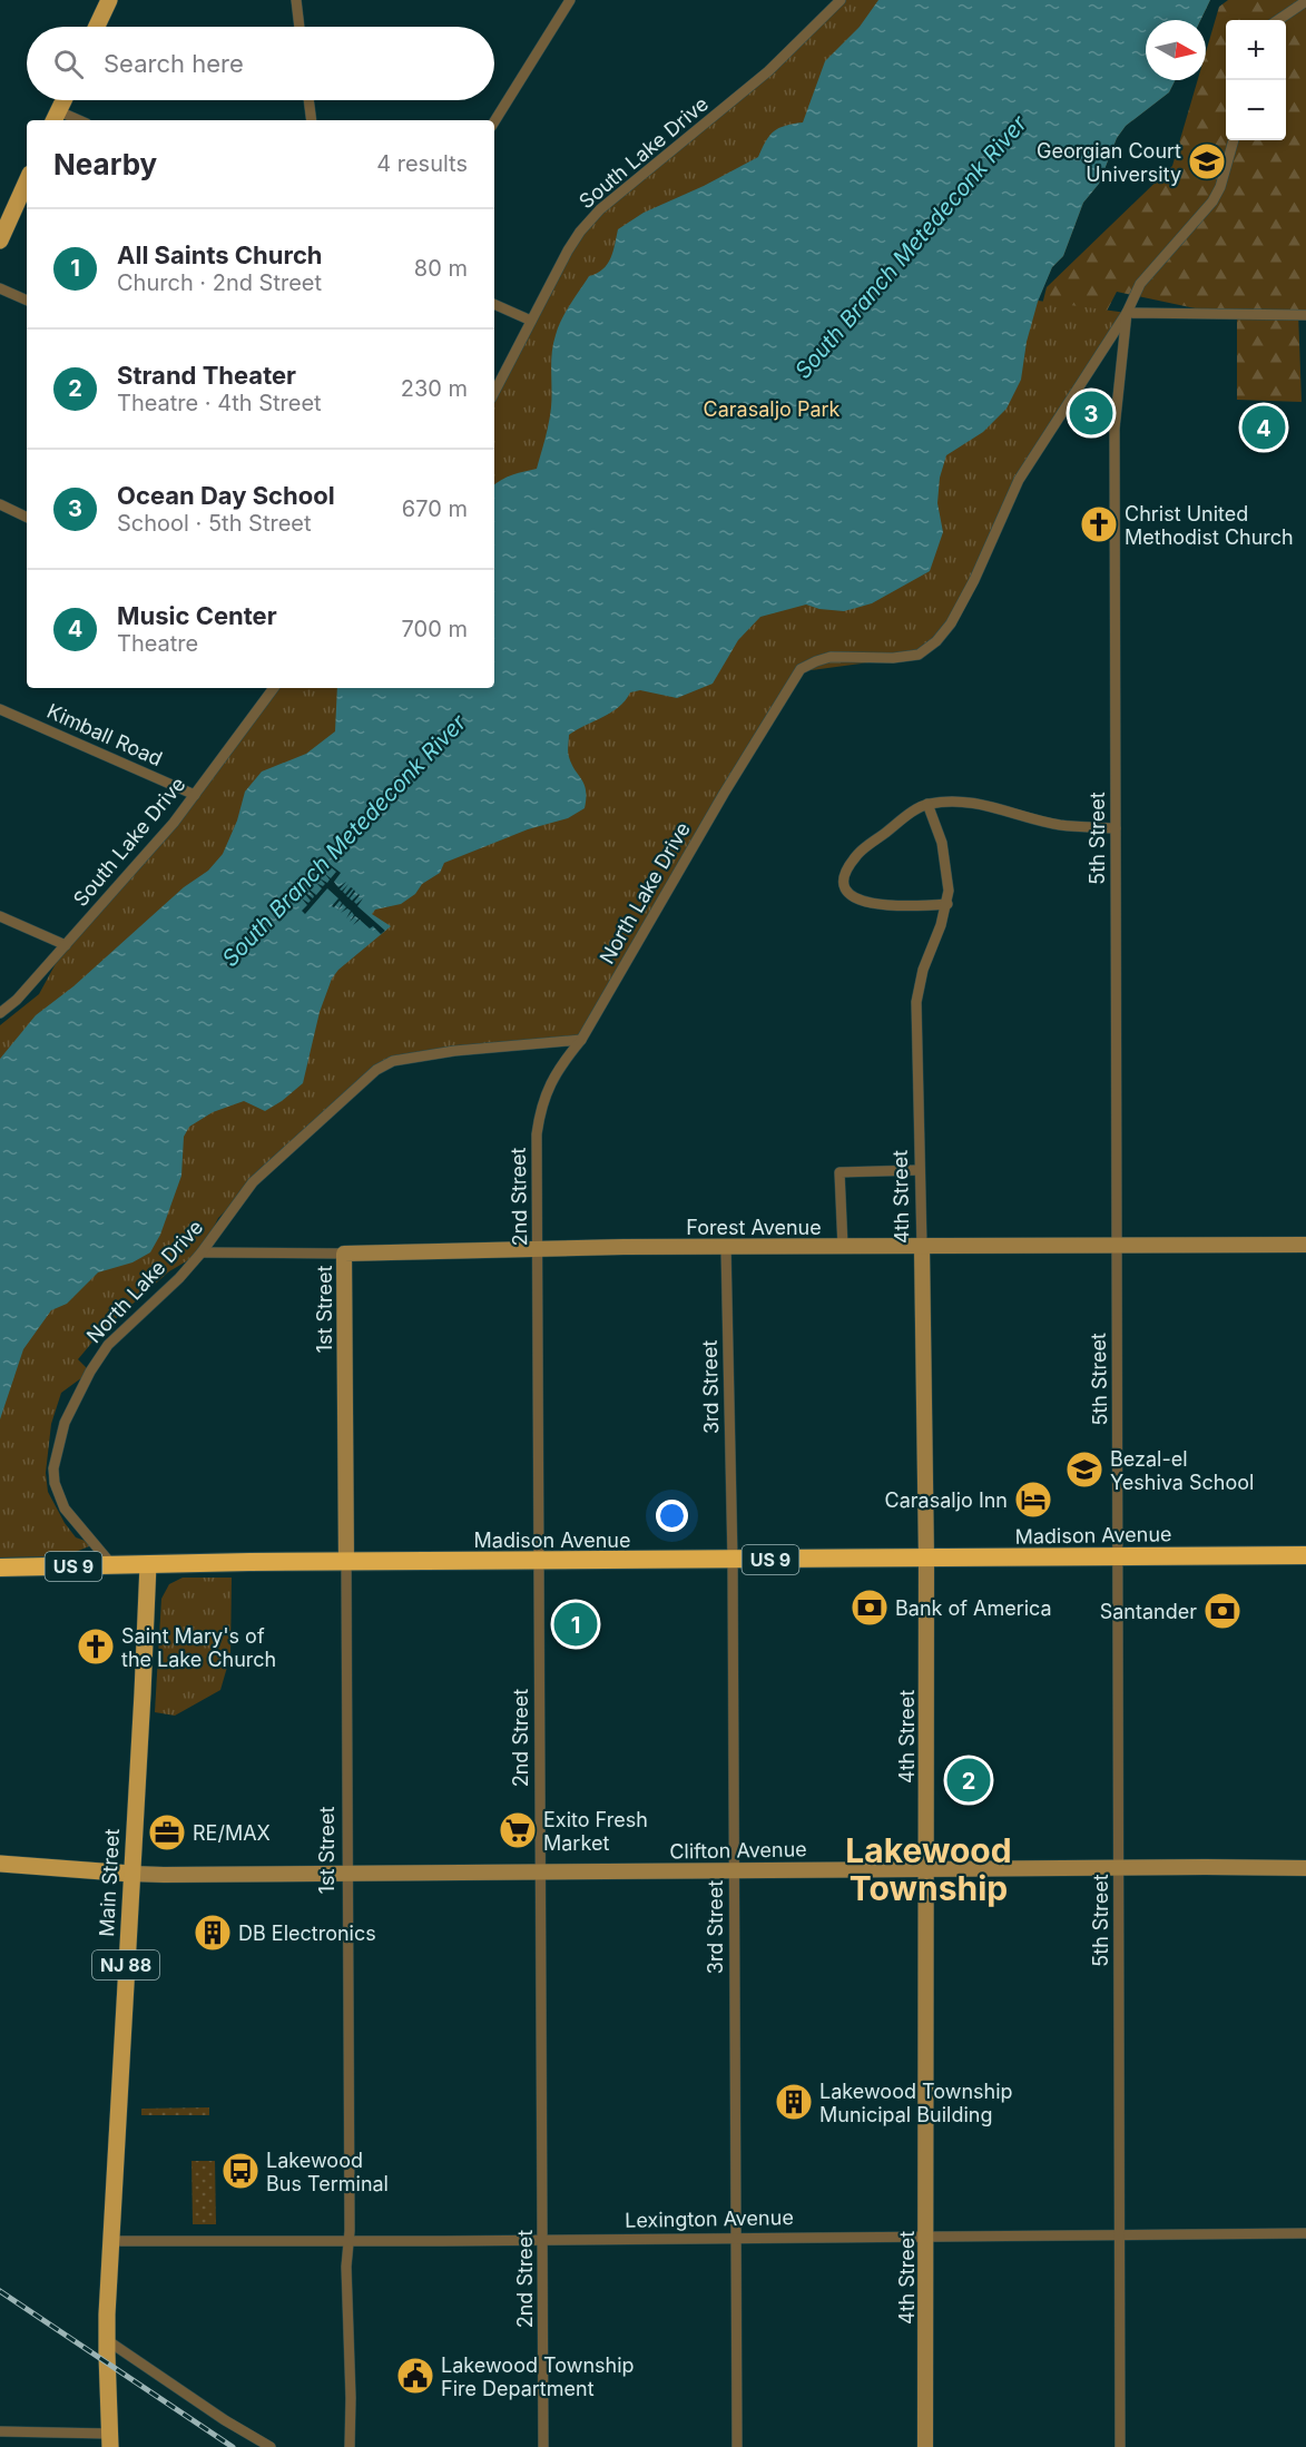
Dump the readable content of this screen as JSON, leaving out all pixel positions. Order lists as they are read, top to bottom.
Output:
{
  "streets": {
    "highway": ["Madison Avenue", "US 9"],
    "main road": ["Main Street", "NJ 88"],
    "street": [
      "South Lake Drive",
      "Kimball Road",
      "5th Street",
      "North Lake Drive",
      "2nd Street",
      "4th Street",
      "Forest Avenue",
      "1st Street",
      "3rd Street",
      "Clifton Avenue",
      "Lexington Avenue"
    ]
  },
  "crossings": [
    ["South Lake Drive", "Kimball Road"],
    ["5th Street", "North Lake Drive"],
    ["5th Street", "Forest Avenue"],
    ["5th Street", "Madison Avenue"],
    ["5th Street", "Clifton Avenue"],
    ["5th Street", "Lexington Avenue"],
    ["North Lake Drive", "2nd Street"],
    ["North Lake Drive", "Forest Avenue"],
    ["North Lake Drive", "Madison Avenue"],
    ["2nd Street", "Forest Avenue"],
    ["2nd Street", "Madison Avenue"],
    ["2nd Street", "Clifton Avenue"],
    ["2nd Street", "Lexington Avenue"],
    ["4th Street", "Forest Avenue"],
    ["4th Street", "Madison Avenue"],
    ["4th Street", "Clifton Avenue"],
    ["4th Street", "Lexington Avenue"],
    ["Forest Avenue", "1st Street"],
    ["Forest Avenue", "3rd Street"],
    ["1st Street", "Madison Avenue"],
    ["1st Street", "Clifton Avenue"],
    ["1st Street", "Lexington Avenue"],
    ["3rd Street", "Madison Avenue"],
    ["3rd Street", "Clifton Avenue"],
    ["3rd Street", "Lexington Avenue"],
    ["Madison Avenue", "Main Street"],
    ["Clifton Avenue", "Main Street"],
    ["Main Street", "Lexington Avenue"]
  ],
  "districts": ["Lakewood Township"],
  "water": ["South Branch Metedeconk River"],
  "parks": ["Carasaljo Park"],
  "places": {
    "school or university": ["Georgian Court University", "Bezal-el Yeshiva School"],
    "church": ["Christ United Methodist Church", "Saint Mary's of the Lake Church"],
    "hotel": ["Carasaljo Inn"],
    "bank": ["Bank of America", "Santander"],
    "supermarket": ["Exito Fresh Market"],
    "office": ["RE/MAX"],
    "building": ["DB Electronics", "Lakewood Township Municipal Building"],
    "bus stop": ["Lakewood Bus Terminal"],
    "public building": ["Lakewood Township Fire Department"]
  },
  "north": "right",
  "page": {
    "map_buttons": ["+", "−"],
    "search": "Search here",
    "heading": ["Nearby", "4 results"],
    "list": [
      {
        "mark": "1",
        "name": "All Saints Church",
        "note": "Church · 2nd Street",
        "value": "80 m"
      },
      {
        "mark": "2",
        "name": "Strand Theater",
        "note": "Theatre · 4th Street",
        "value": "230 m"
      },
      {
        "mark": "3",
        "name": "Ocean Day School",
        "note": "School · 5th Street",
        "value": "670 m"
      },
      {
        "mark": "4",
        "name": "Music Center",
        "note": "Theatre",
        "value": "700 m"
      }
    ],
    "pins": [
      "3",
      "4",
      "1",
      "2"
    ]
  }
}
